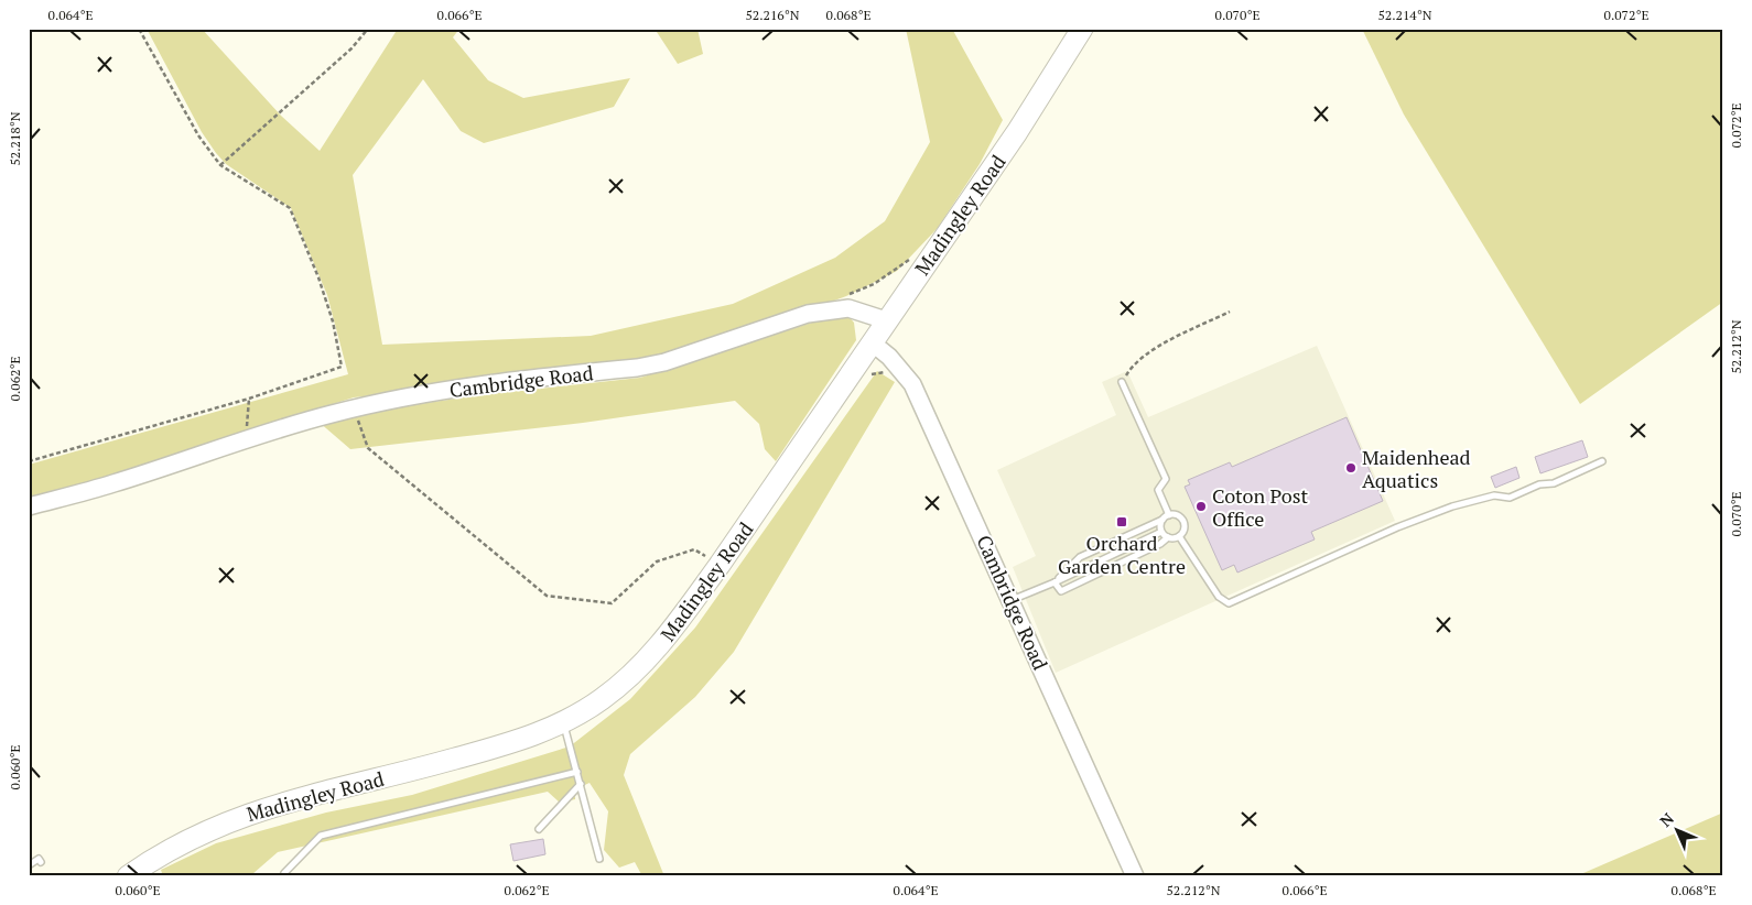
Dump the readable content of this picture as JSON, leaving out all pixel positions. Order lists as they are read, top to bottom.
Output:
{
  "streets": {
    "highway": ["Madingley Road"],
    "street": ["Cambridge Road"]
  },
  "crossings": [
    ["Madingley Road", "Cambridge Road"]
  ],
  "places": {
    "other": ["Maidenhead Aquatics", "Coton Post Office"],
    "transit": ["Orchard Garden Centre"]
  },
  "north": "top left",
  "coordinates": [
    "0.064°E",
    "0.066°E",
    "52.216°N",
    "0.068°E",
    "0.070°E",
    "52.214°N",
    "0.072°E",
    "52.218°N",
    "52.212°N",
    "0.062°E",
    "0.060°E"
  ]
}
